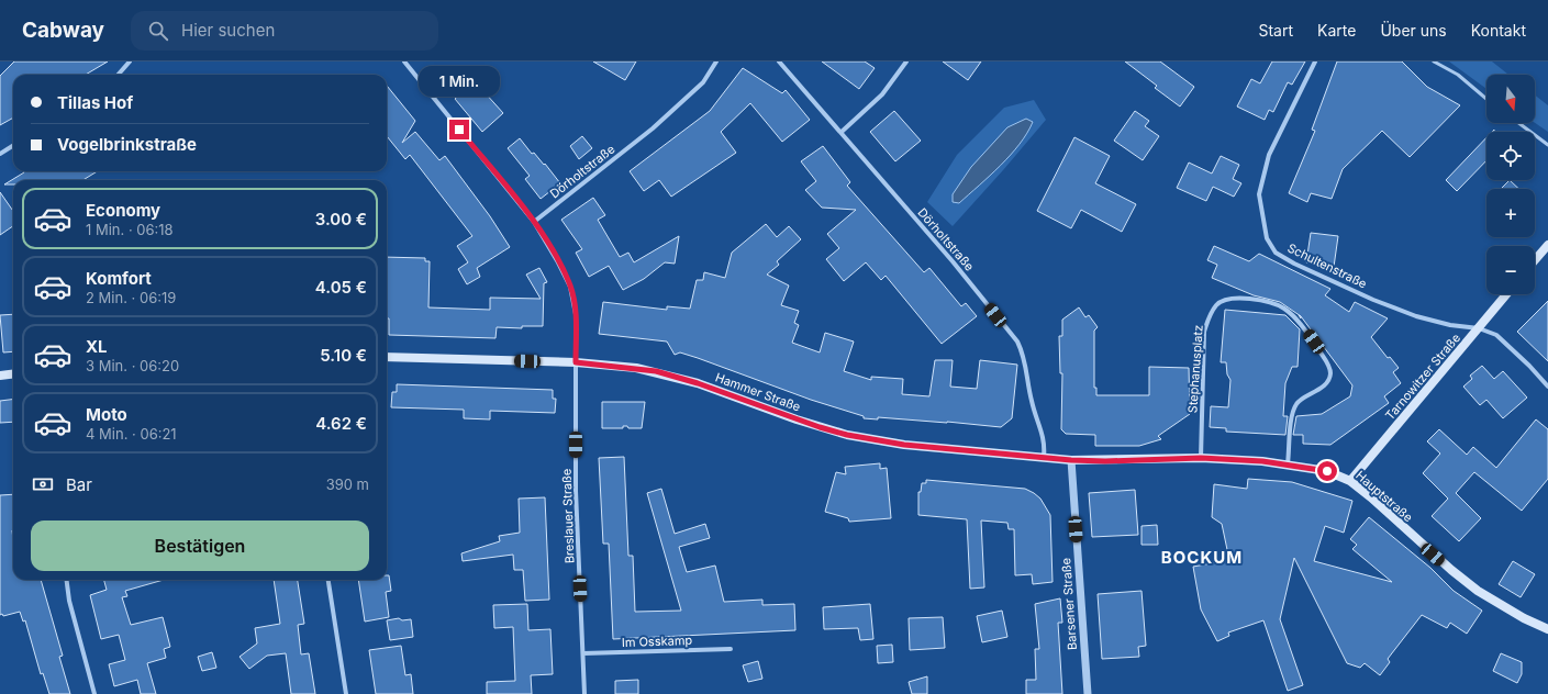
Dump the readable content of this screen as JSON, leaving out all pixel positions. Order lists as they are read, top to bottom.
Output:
{
  "streets": {
    "main road": ["Tarnowitzer Straße", "Hammer Straße", "Hauptstraße"],
    "street": [
      "Dörholtstraße",
      "Schultenstraße",
      "Stephanusplatz",
      "Breslauer Straße",
      "Barsener Straße",
      "Im Osskamp"
    ]
  },
  "crossings": [
    ["Dörholtstraße", "Hammer Straße"],
    ["Dörholtstraße", "Breslauer Straße"],
    ["Schultenstraße", "Tarnowitzer Straße"],
    ["Stephanusplatz", "Hauptstraße"],
    ["Tarnowitzer Straße", "Hauptstraße"],
    ["Hammer Straße", "Hauptstraße"],
    ["Hammer Straße", "Breslauer Straße"],
    ["Hammer Straße", "Barsener Straße"],
    ["Hauptstraße", "Barsener Straße"],
    ["Breslauer Straße", "Im Osskamp"]
  ],
  "districts": ["BOCKUM"],
  "north": "bottom",
  "page": {
    "header": "Cabway",
    "search": "Hier suchen",
    "nav": [
      "Start",
      "Karte",
      "Über uns",
      "Kontakt"
    ],
    "bubble": "1 Min.",
    "map_buttons": ["+", "−"],
    "banner": ["Tillas Hof", "Vogelbrinkstraße"],
    "list": [
      {
        "name": "Economy",
        "note": "1 Min. · 06:18",
        "value": "3.00 €"
      },
      {
        "name": "Komfort",
        "note": "2 Min. · 06:19",
        "value": "4.05 €"
      },
      {
        "name": "XL",
        "note": "3 Min. · 06:20",
        "value": "5.10 €"
      },
      {
        "name": "Moto",
        "note": "4 Min. · 06:21",
        "value": "4.62 €"
      }
    ],
    "pay": ["Bar", "390 m"],
    "buttons": "Bestätigen"
  }
}
